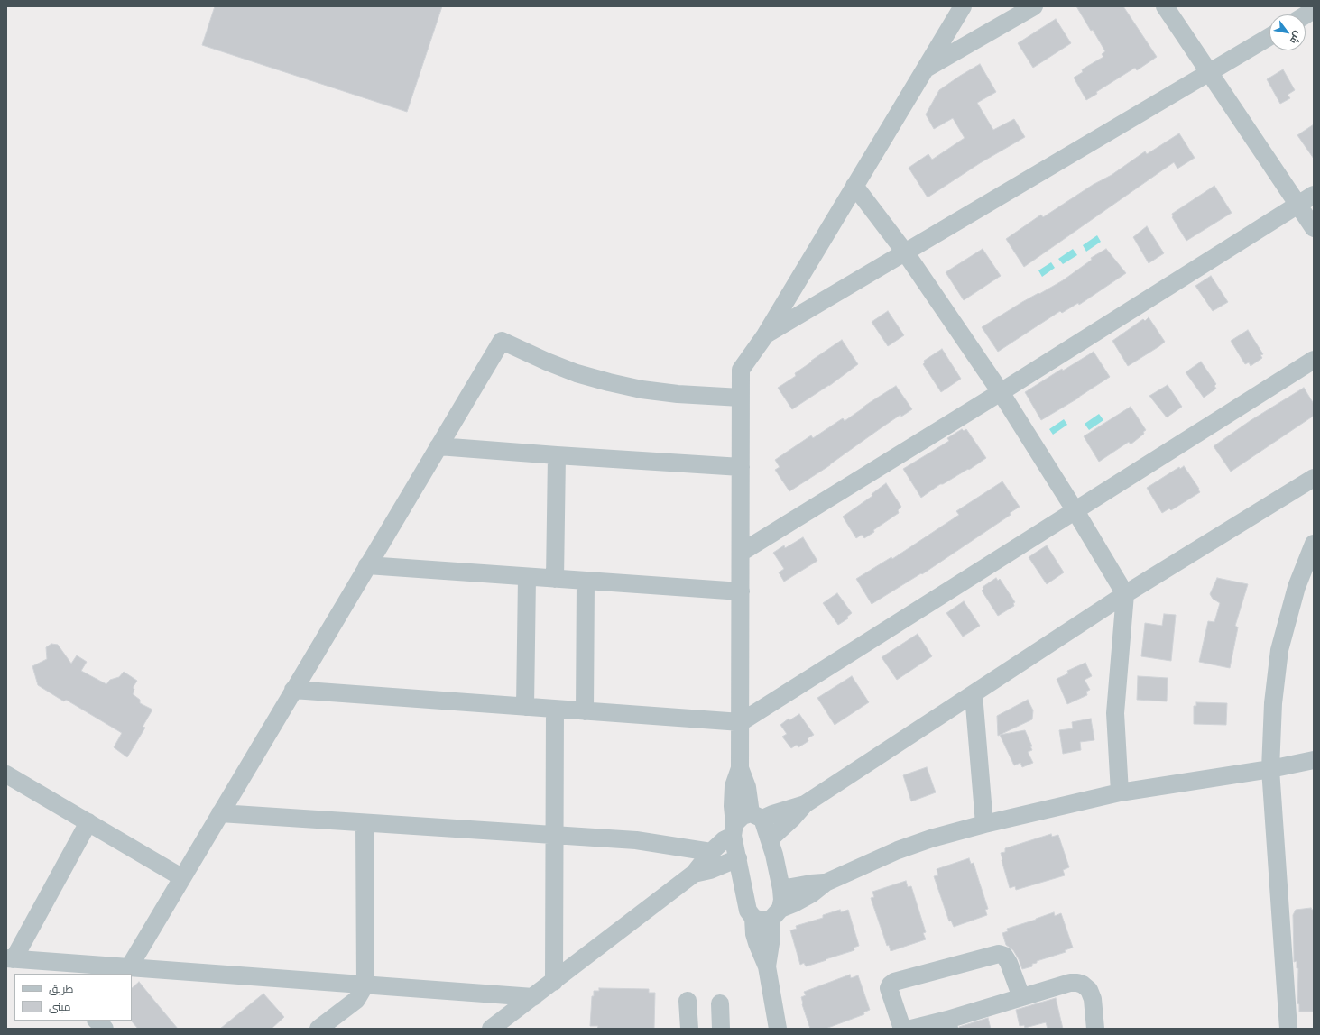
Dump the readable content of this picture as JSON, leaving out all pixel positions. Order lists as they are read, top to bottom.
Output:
{
  "legend": ["طريق", "مبنى"],
  "north": "bottom right"
}
